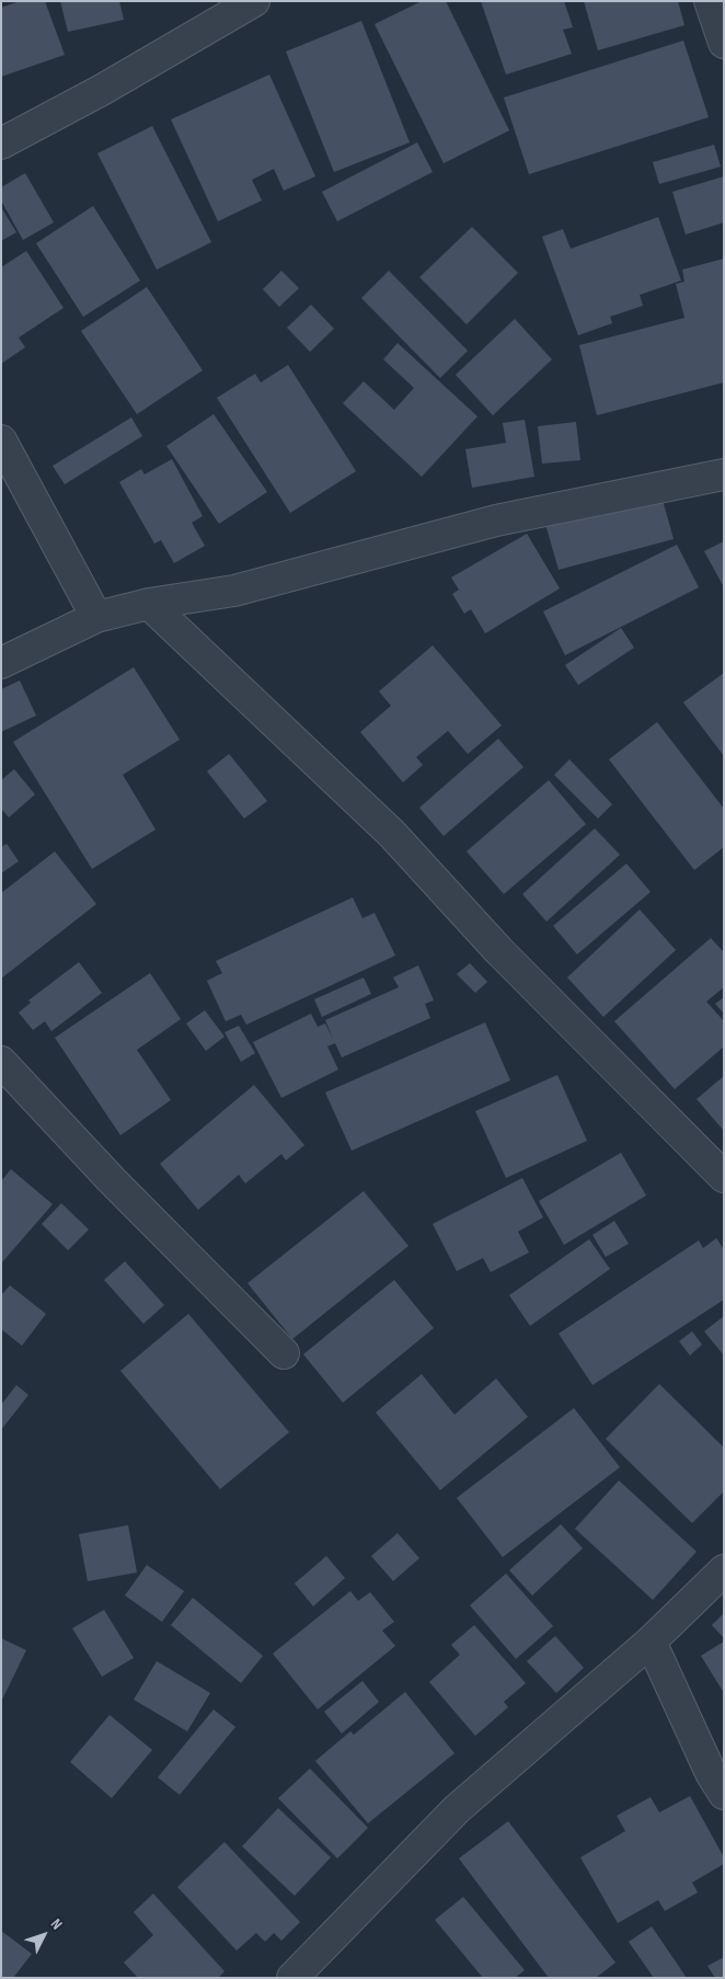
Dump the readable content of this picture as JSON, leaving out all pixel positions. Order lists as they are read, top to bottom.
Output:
{
  "north": "top right"
}
